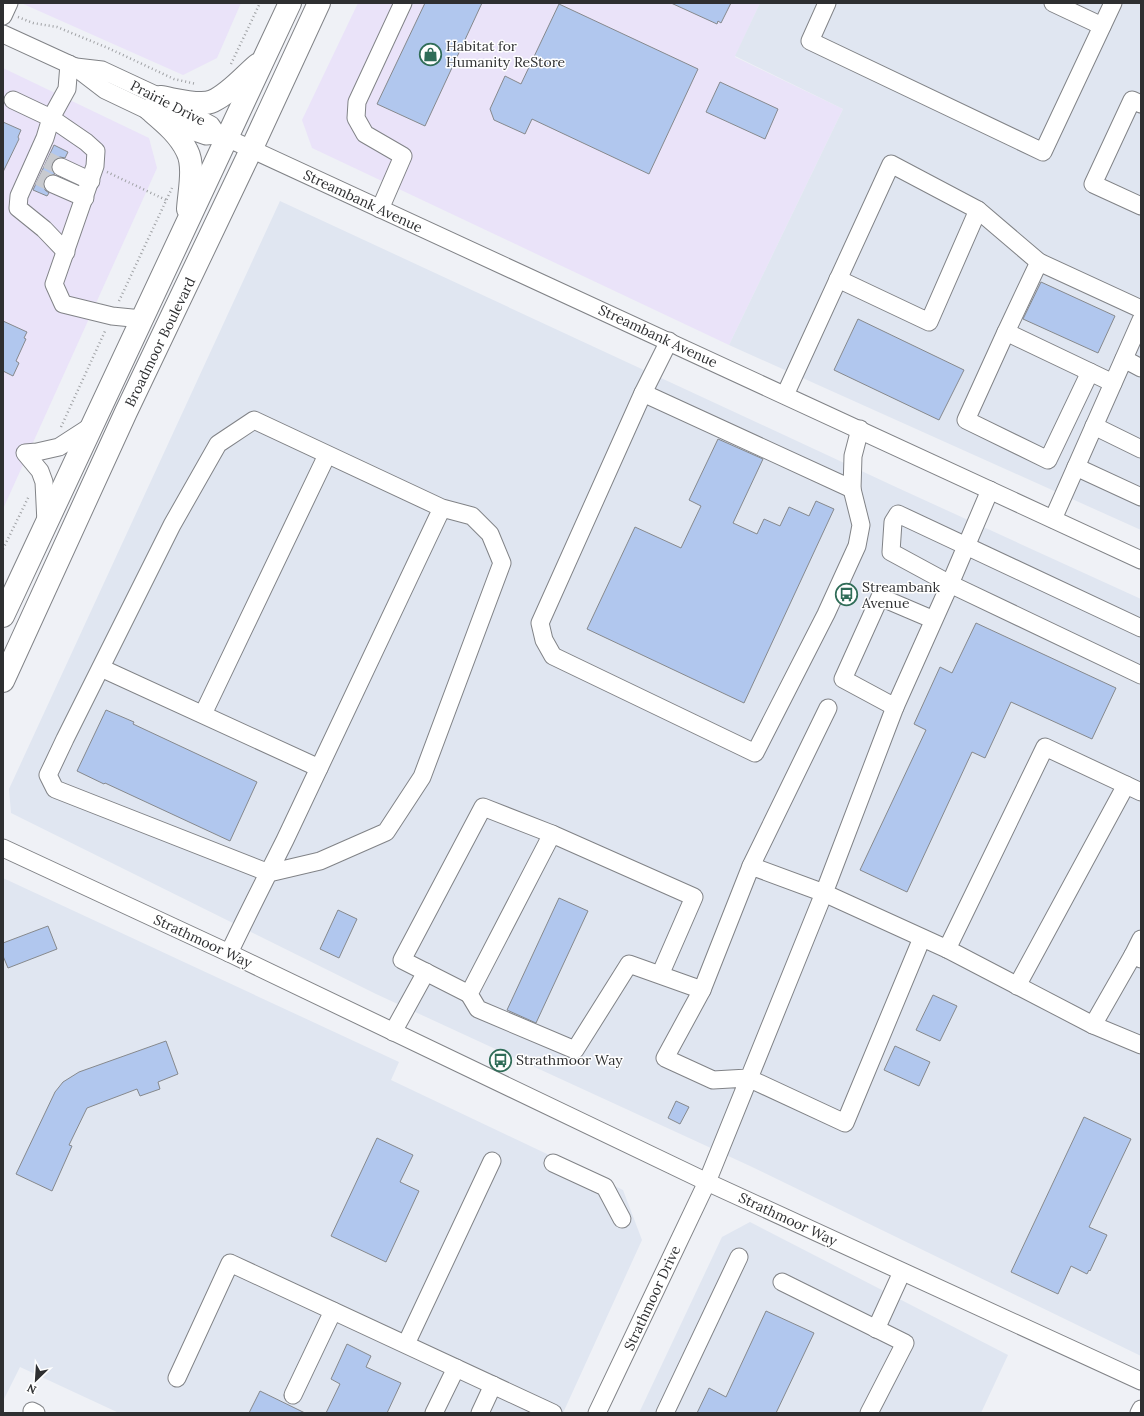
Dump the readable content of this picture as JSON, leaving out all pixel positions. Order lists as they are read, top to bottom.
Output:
{
  "streets": {
    "main road": ["Broadmoor Boulevard"],
    "street": [
      "Prairie Drive",
      "Streambank Avenue",
      "Strathmoor Way",
      "Strathmoor Drive"
    ]
  },
  "crossings": [
    ["Prairie Drive", "Streambank Avenue"],
    ["Prairie Drive", "Broadmoor Boulevard"],
    ["Streambank Avenue", "Broadmoor Boulevard"],
    ["Streambank Avenue", "Strathmoor Drive"],
    ["Strathmoor Way", "Strathmoor Drive"]
  ],
  "places": {
    "shop": ["Habitat for Humanity ReStore"],
    "bus stop": ["Streambank Avenue", "Strathmoor Way"]
  },
  "north": "bottom left"
}
